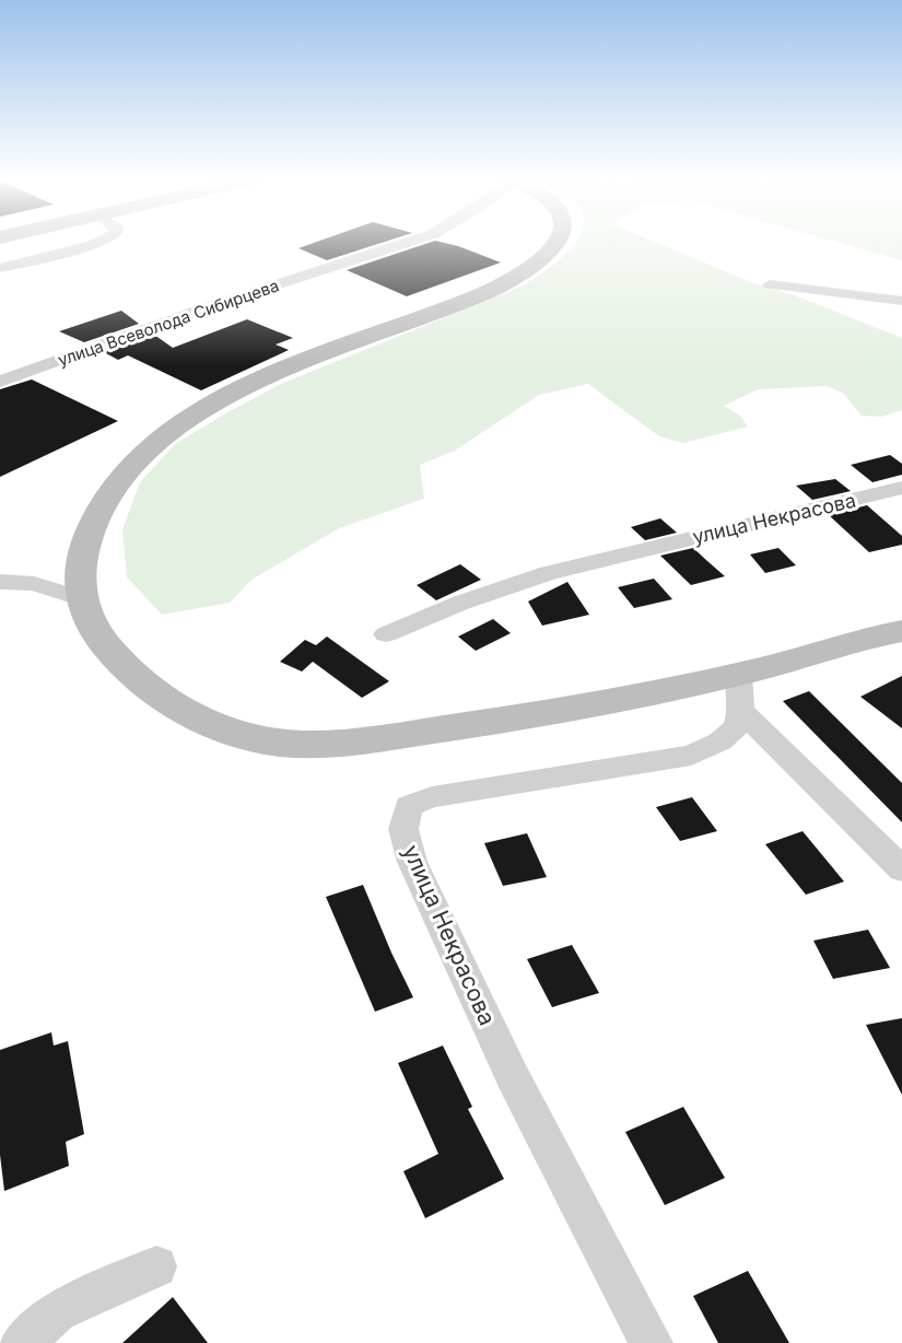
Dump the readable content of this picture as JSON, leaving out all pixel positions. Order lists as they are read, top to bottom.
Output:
{
  "streets": {
    "street": ["улица Всеволода Сибирцева", "улица Некрасова"]
  }
}
